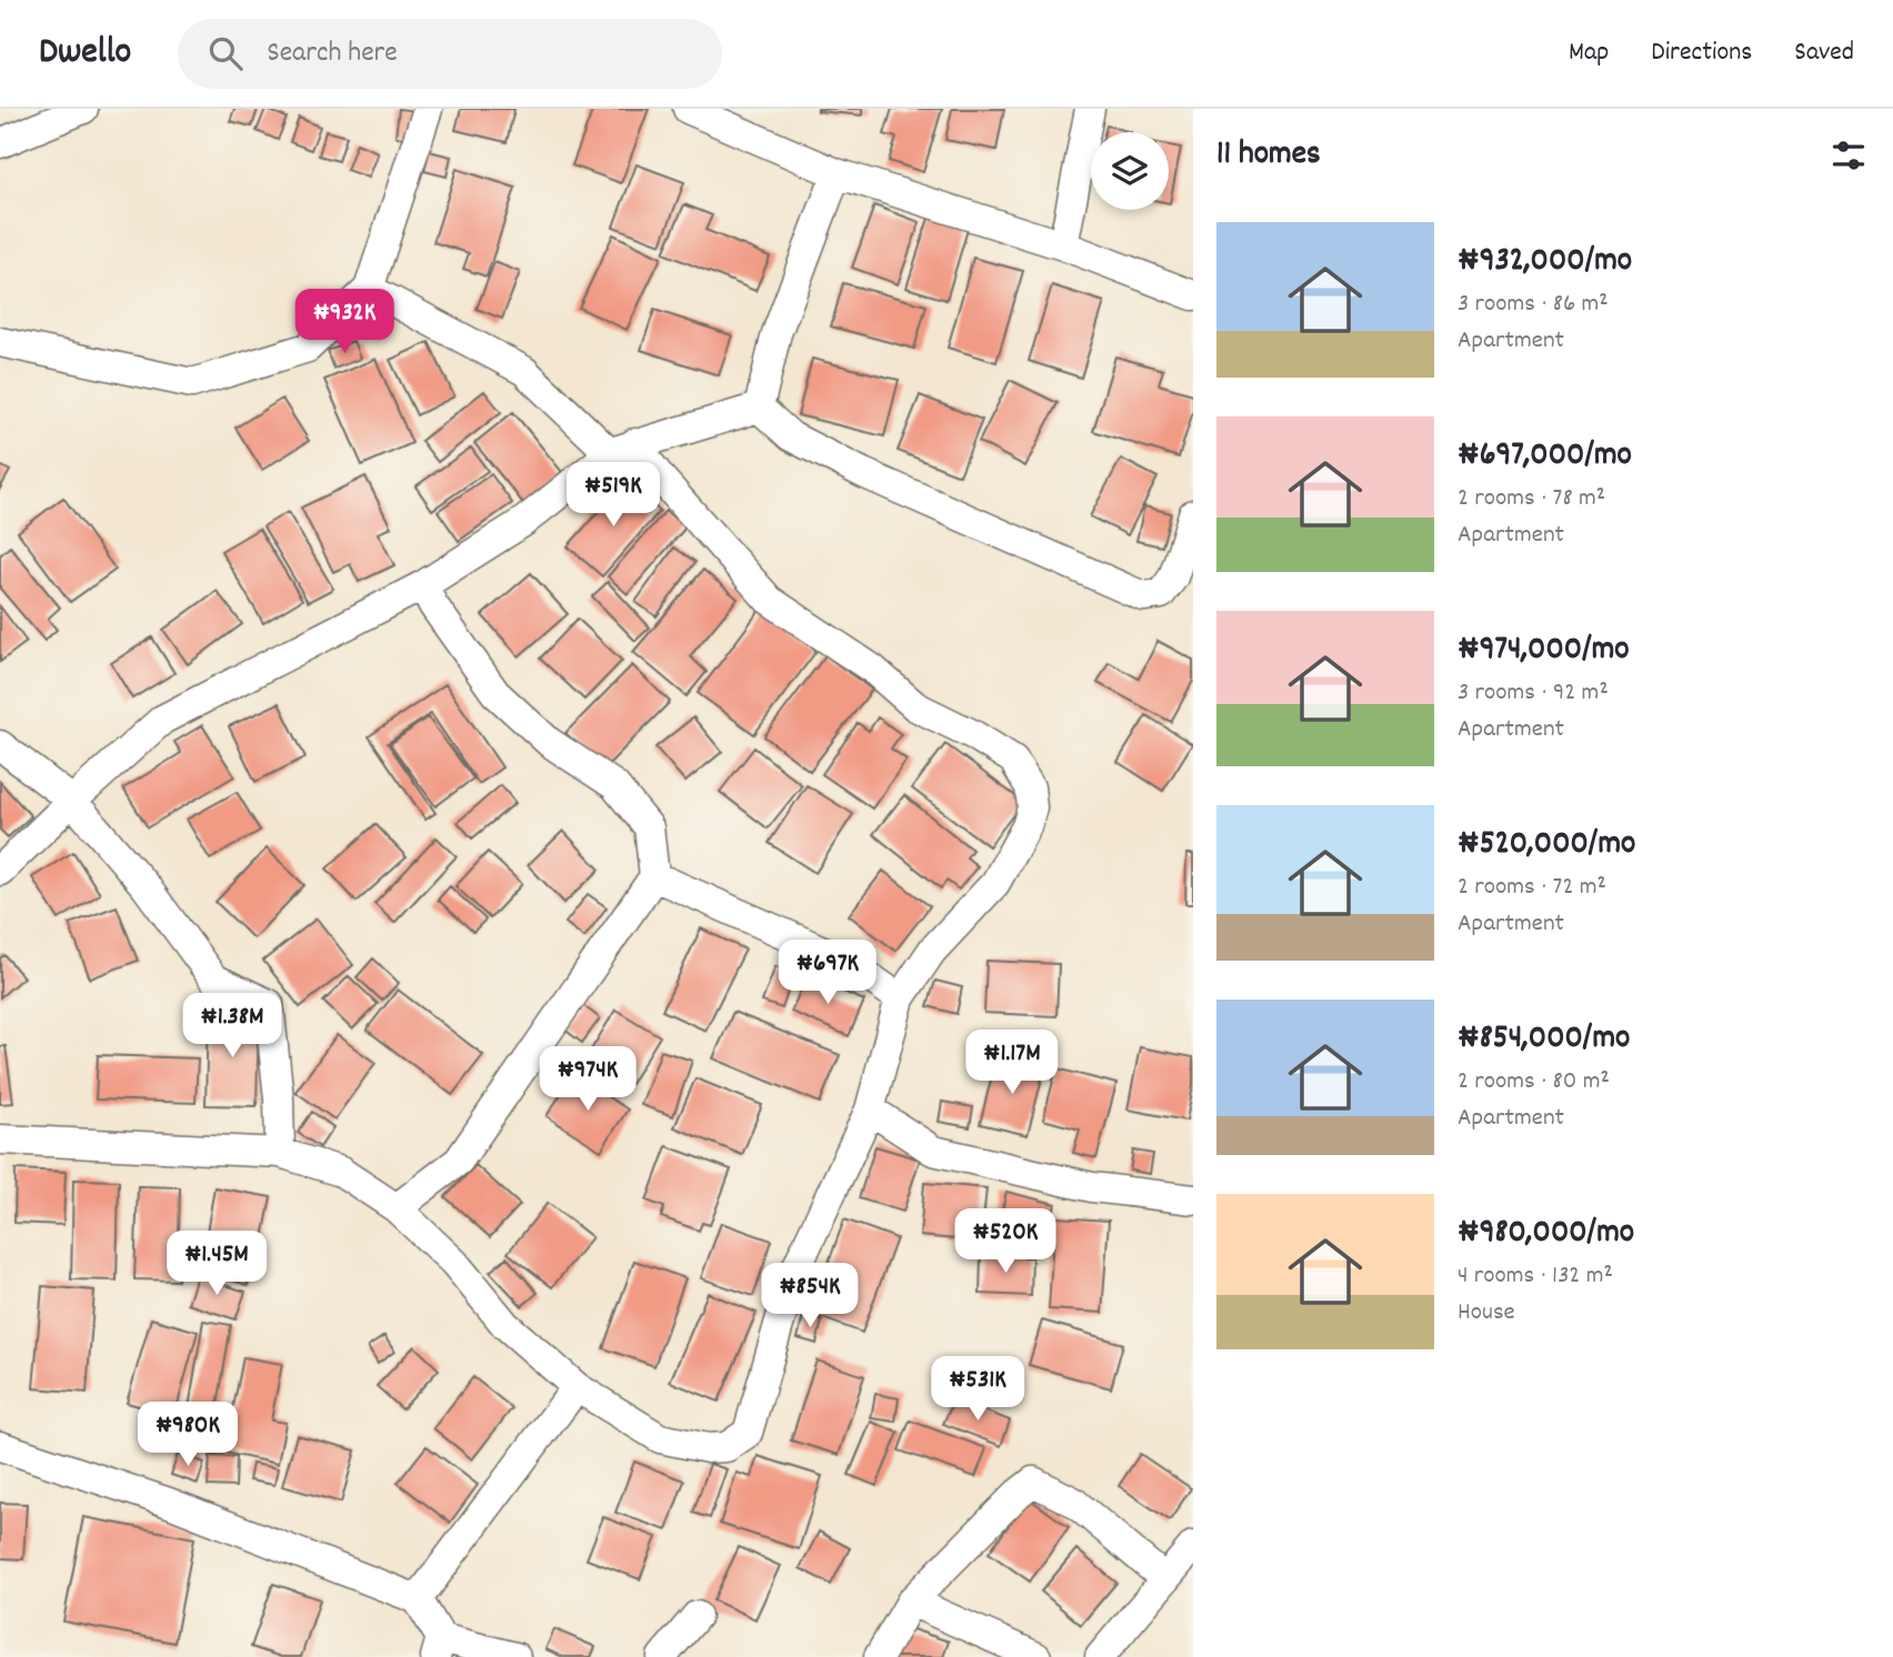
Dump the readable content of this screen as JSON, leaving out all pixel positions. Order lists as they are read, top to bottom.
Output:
{
  "page": {
    "header": "Dwello",
    "search": "Search here",
    "nav": ["Map", "Directions", "Saved"],
    "heading": "11 homes",
    "list": [
      {
        "name": "₦932,000/mo",
        "note": "3 rooms · 86 m² · Apartment"
      },
      {
        "name": "₦697,000/mo",
        "note": "2 rooms · 78 m² · Apartment"
      },
      {
        "name": "₦974,000/mo",
        "note": "3 rooms · 92 m² · Apartment"
      },
      {
        "name": "₦520,000/mo",
        "note": "2 rooms · 72 m² · Apartment"
      },
      {
        "name": "₦854,000/mo",
        "note": "2 rooms · 80 m² · Apartment"
      },
      {
        "name": "₦980,000/mo",
        "note": "4 rooms · 132 m² · House"
      }
    ],
    "price": [
      "₦932K",
      "₦519K",
      "₦697K",
      "₦1.38M",
      "₦1.17M",
      "₦974K",
      "₦520K",
      "₦1.45M",
      "₦854K",
      "₦531K",
      "₦980K"
    ]
  }
}
